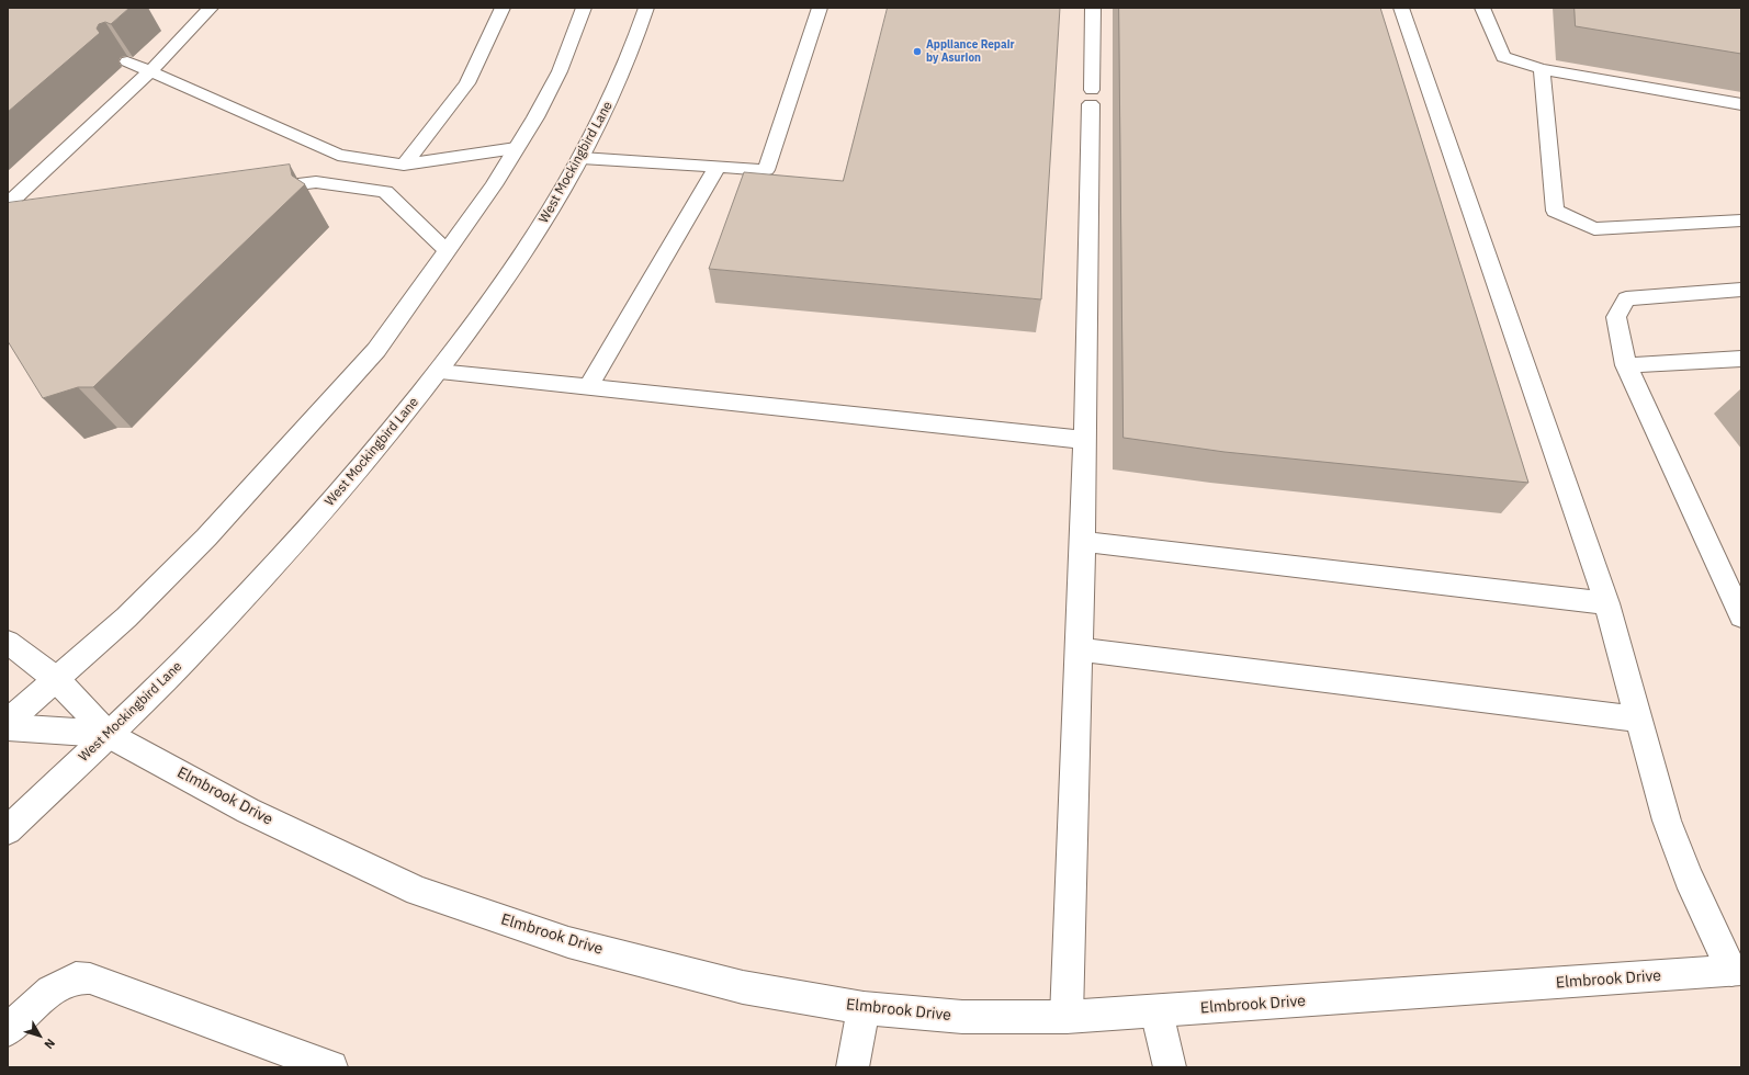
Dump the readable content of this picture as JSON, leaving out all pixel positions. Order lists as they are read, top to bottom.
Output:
{
  "streets": {
    "main road": ["West Mockingbird Lane", "Elmbrook Drive"]
  },
  "crossings": [
    ["West Mockingbird Lane", "Elmbrook Drive"]
  ],
  "places": ["Appliance Repair by Asurion"],
  "north": "bottom right"
}
